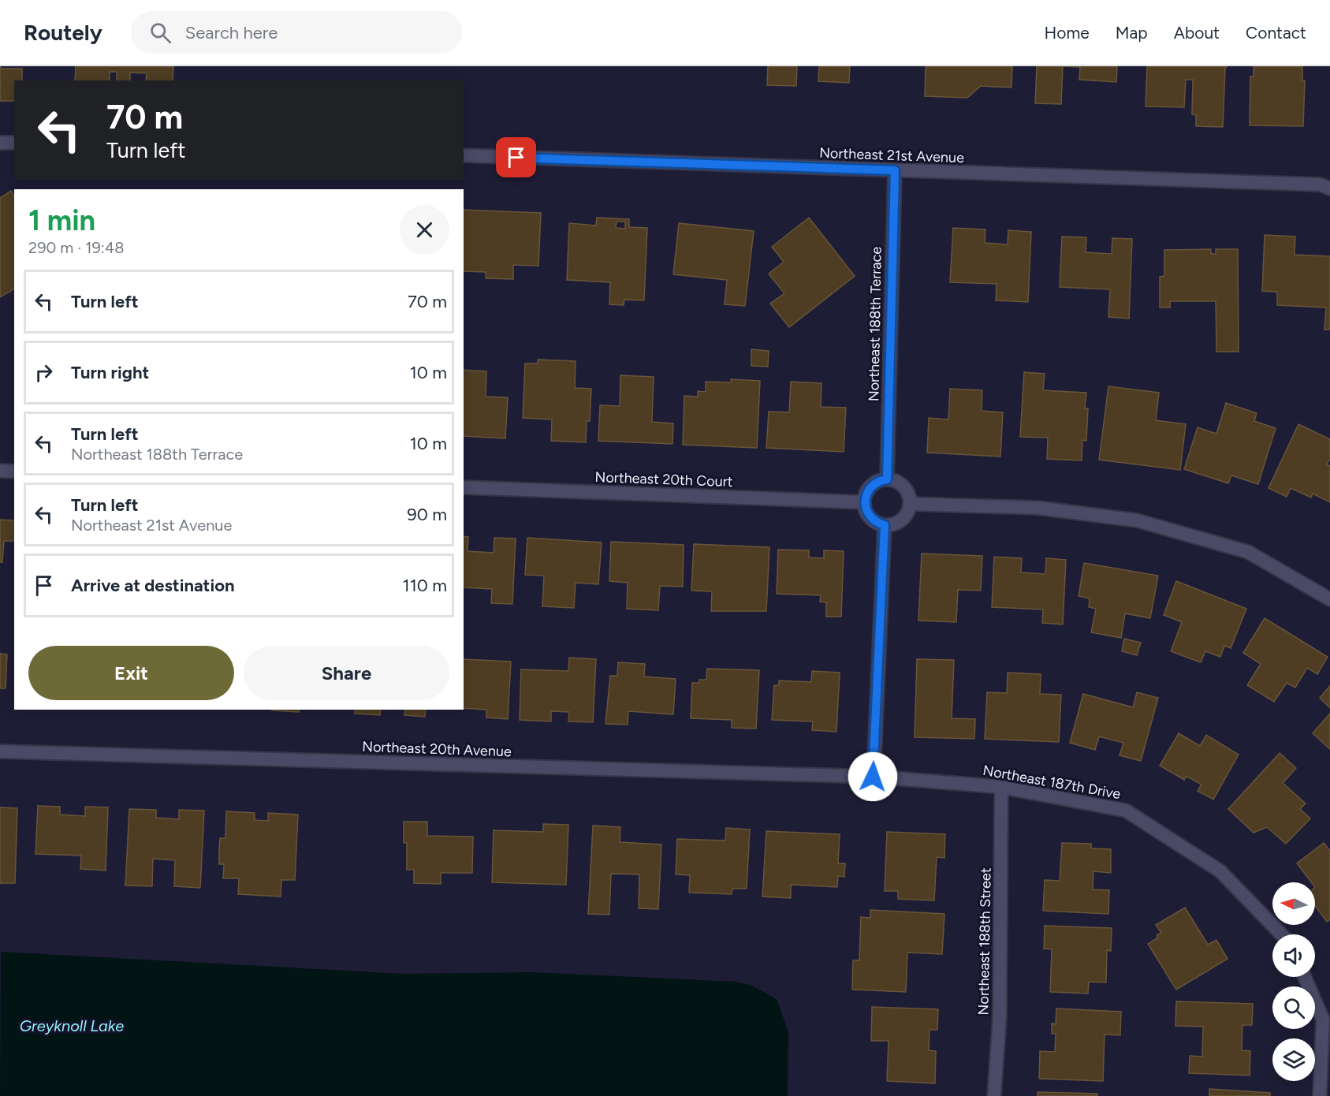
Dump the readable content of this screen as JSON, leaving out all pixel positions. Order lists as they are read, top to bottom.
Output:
{
  "streets": {
    "street": [
      "Northeast 21st Avenue",
      "Northeast 188th Terrace",
      "Northeast 20th Court",
      "Northeast 20th Avenue",
      "Northeast 187th Drive",
      "Northeast 188th Street"
    ]
  },
  "crossings": [
    ["Northeast 21st Avenue", "Northeast 188th Terrace"],
    ["Northeast 188th Terrace", "Northeast 20th Court"],
    ["Northeast 20th Avenue", "Northeast 187th Drive"],
    ["Northeast 187th Drive", "Northeast 188th Street"]
  ],
  "water": ["Greyknoll Lake"],
  "north": "left",
  "page": {
    "header": "Routely",
    "search": "Search here",
    "nav": [
      "Home",
      "Map",
      "About",
      "Contact"
    ],
    "turn": ["70 m", "Turn left"],
    "heading": ["1 min", "290 m · 19:48"],
    "list": [
      {
        "name": "Turn left",
        "value": "70 m"
      },
      {
        "name": "Turn right",
        "value": "10 m"
      },
      {
        "name": "Turn left",
        "note": "Northeast 188th Terrace",
        "value": "10 m"
      },
      {
        "name": "Turn left",
        "note": "Northeast 21st Avenue",
        "value": "90 m"
      },
      {
        "name": "Arrive at destination",
        "value": "110 m"
      }
    ],
    "buttons": ["Exit", "Share"]
  }
}
